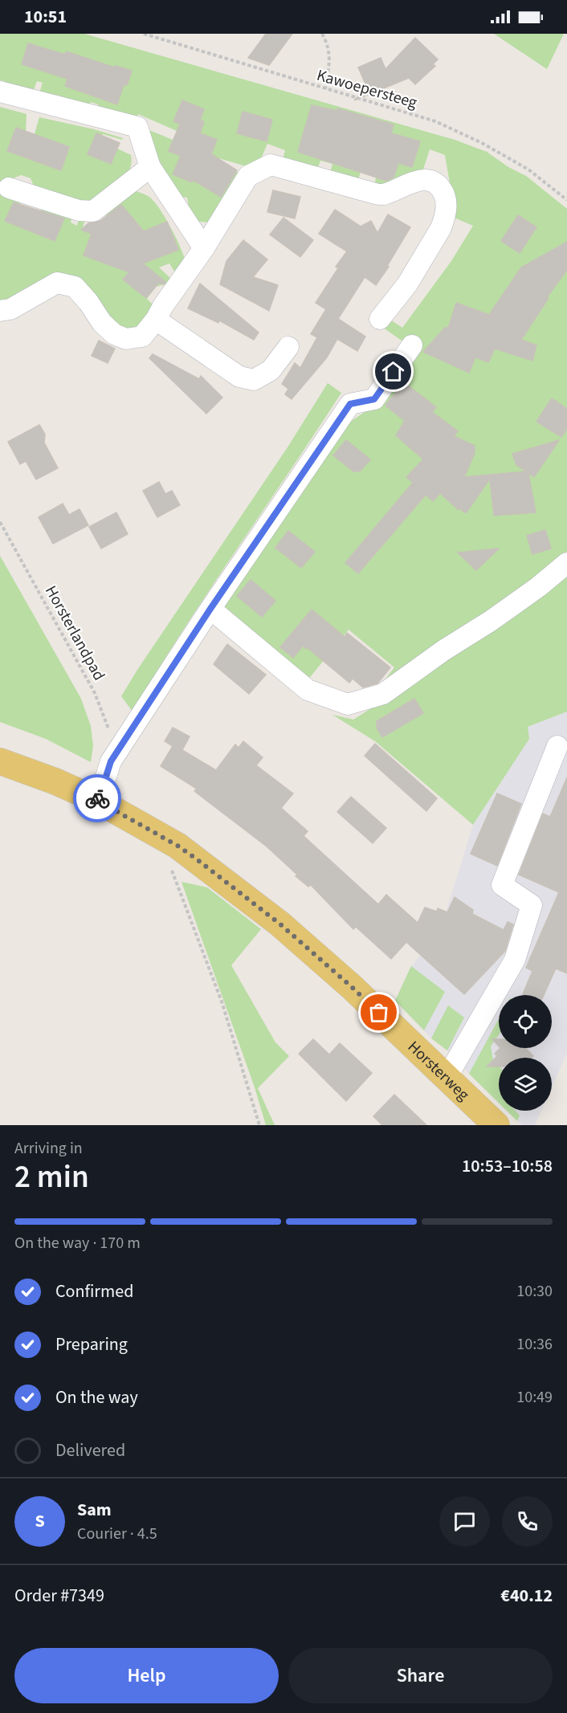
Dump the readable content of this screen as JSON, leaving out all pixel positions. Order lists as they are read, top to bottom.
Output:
{
  "streets": {
    "main road": ["Horsterweg"],
    "path": ["Kawoepersteeg", "Horsterlandpad"]
  },
  "page": {
    "status": "10:51",
    "heading": ["2 min", "Arriving in", "10:53–10:58"],
    "panel": [
      "Sam",
      "Courier · 4.5",
      "Order #7349",
      "€40.12"
    ],
    "bar": "On the way · 170 m",
    "list": [
      ["Confirmed", "10:30"],
      ["Preparing", "10:36"],
      ["On the way", "10:49"],
      "Delivered"
    ],
    "round": "S",
    "buttons": ["Help", "Share"]
  }
}
